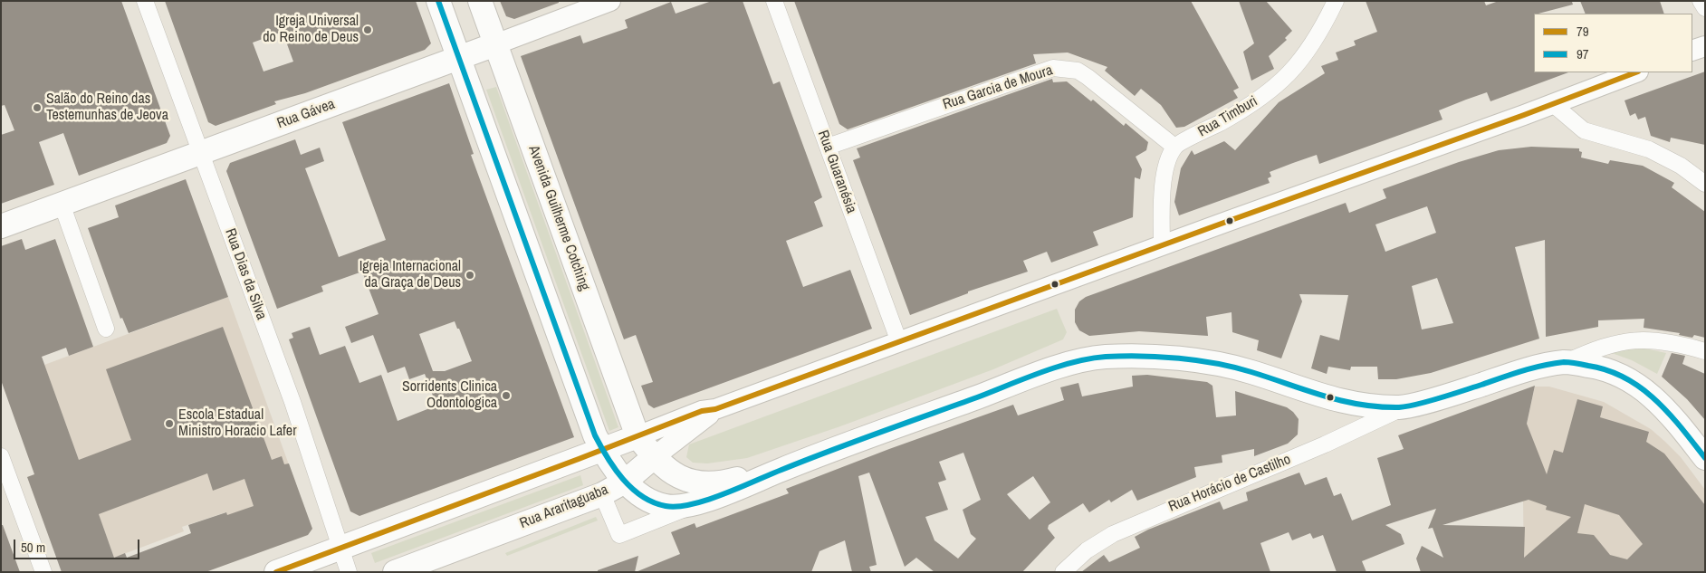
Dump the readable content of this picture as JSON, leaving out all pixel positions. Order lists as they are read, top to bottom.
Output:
{
  "streets": {
    "main road": ["Rua Gávea", "Avenida Guilherme Cotching", "Rua Araritaguaba"],
    "street": [
      "Rua Garcia de Moura",
      "Rua Timburi",
      "Rua Guaranésia",
      "Rua Dias da Silva",
      "Rua Horácio de Castilho"
    ]
  },
  "crossings": [
    ["Rua Garcia de Moura", "Rua Timburi"],
    ["Rua Garcia de Moura", "Rua Guaranésia"],
    ["Rua Gávea", "Avenida Guilherme Cotching"],
    ["Rua Gávea", "Rua Dias da Silva"],
    ["Rua Guaranésia", "Rua Araritaguaba"],
    ["Avenida Guilherme Cotching", "Rua Araritaguaba"],
    ["Rua Dias da Silva", "Rua Araritaguaba"]
  ],
  "places": [
    "Igreja Universal do Reino de Deus",
    "Salão do Reino das Testemunhas de Jeova",
    "Igreja Internacional da Graça de Deus",
    "Sorridents Clinica Odontologica",
    "Escola Estadual Ministro Horacio Lafer"
  ],
  "lines": ["transit line 97", "transit line 79"],
  "legend": ["79", "97"],
  "scale_bar": "50 m"
}
